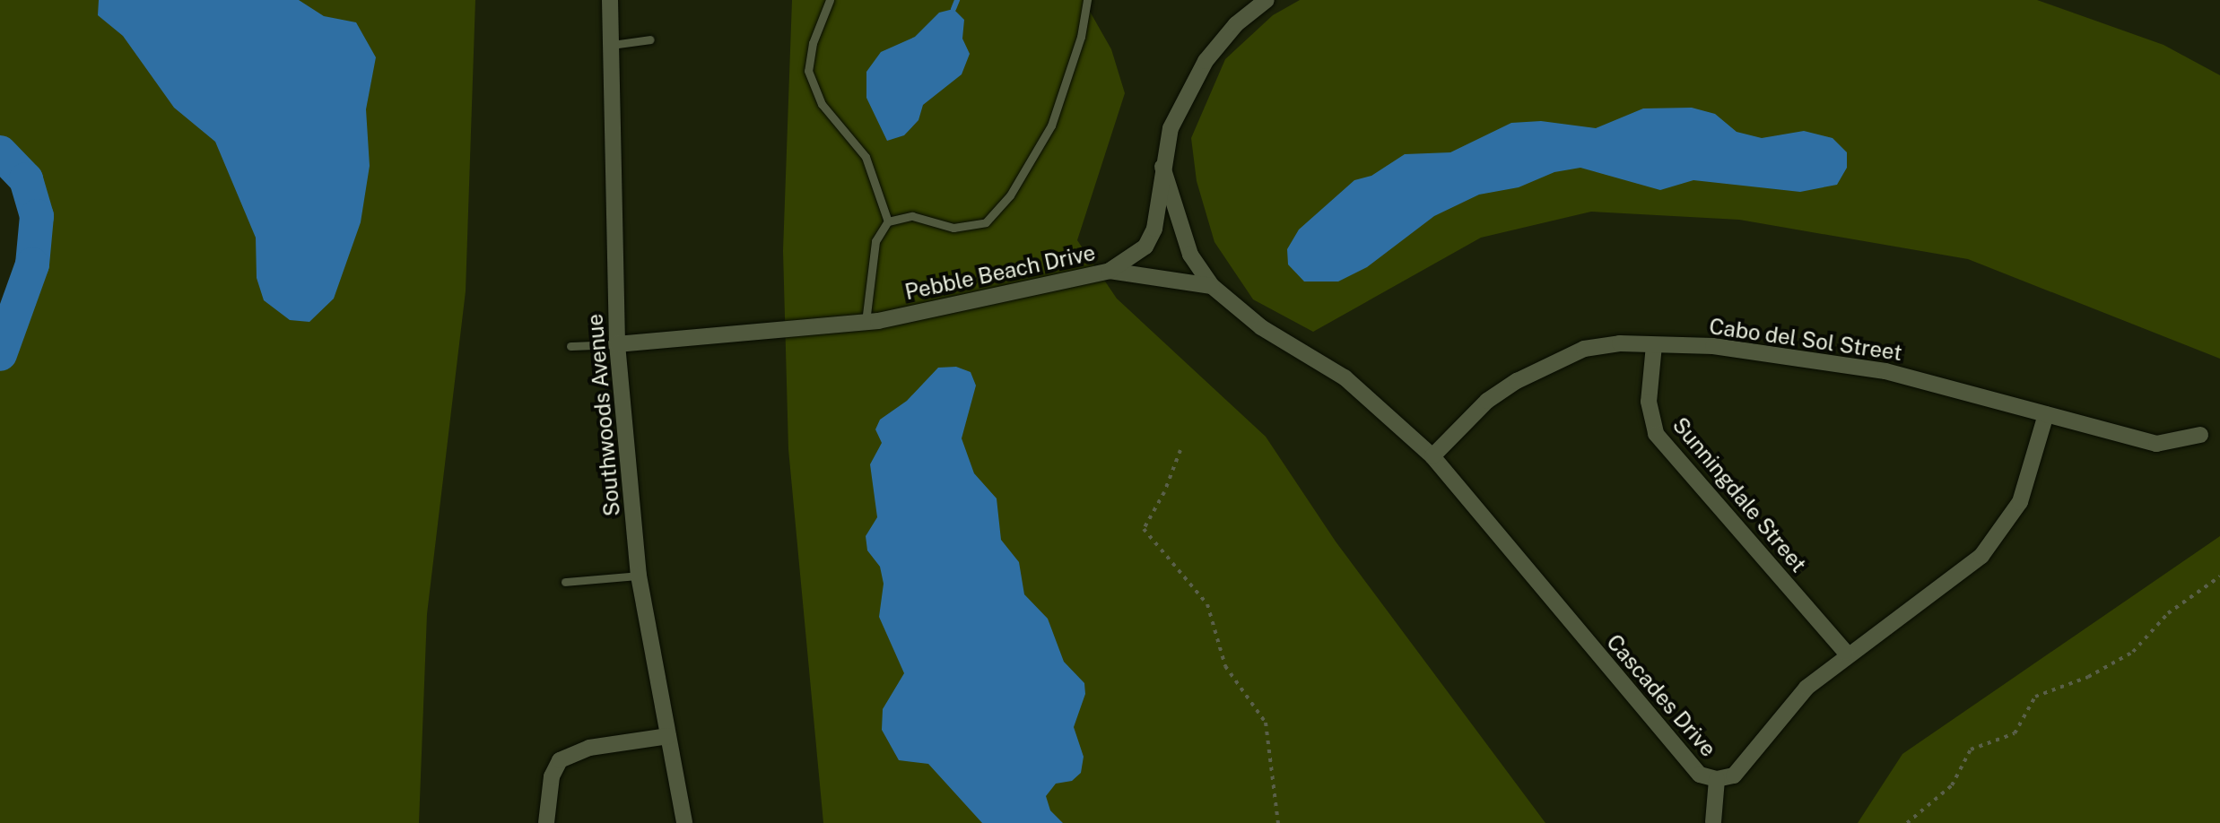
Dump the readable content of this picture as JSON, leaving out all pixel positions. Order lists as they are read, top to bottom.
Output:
{
  "streets": {
    "street": [
      "Pebble Beach Drive",
      "Cabo del Sol Street",
      "Southwoods Avenue",
      "Sunningdale Street",
      "Cascades Drive"
    ]
  },
  "crossings": [
    ["Pebble Beach Drive", "Southwoods Avenue"],
    ["Pebble Beach Drive", "Cascades Drive"],
    ["Cabo del Sol Street", "Sunningdale Street"],
    ["Cabo del Sol Street", "Cascades Drive"],
    ["Sunningdale Street", "Cascades Drive"]
  ]
}
